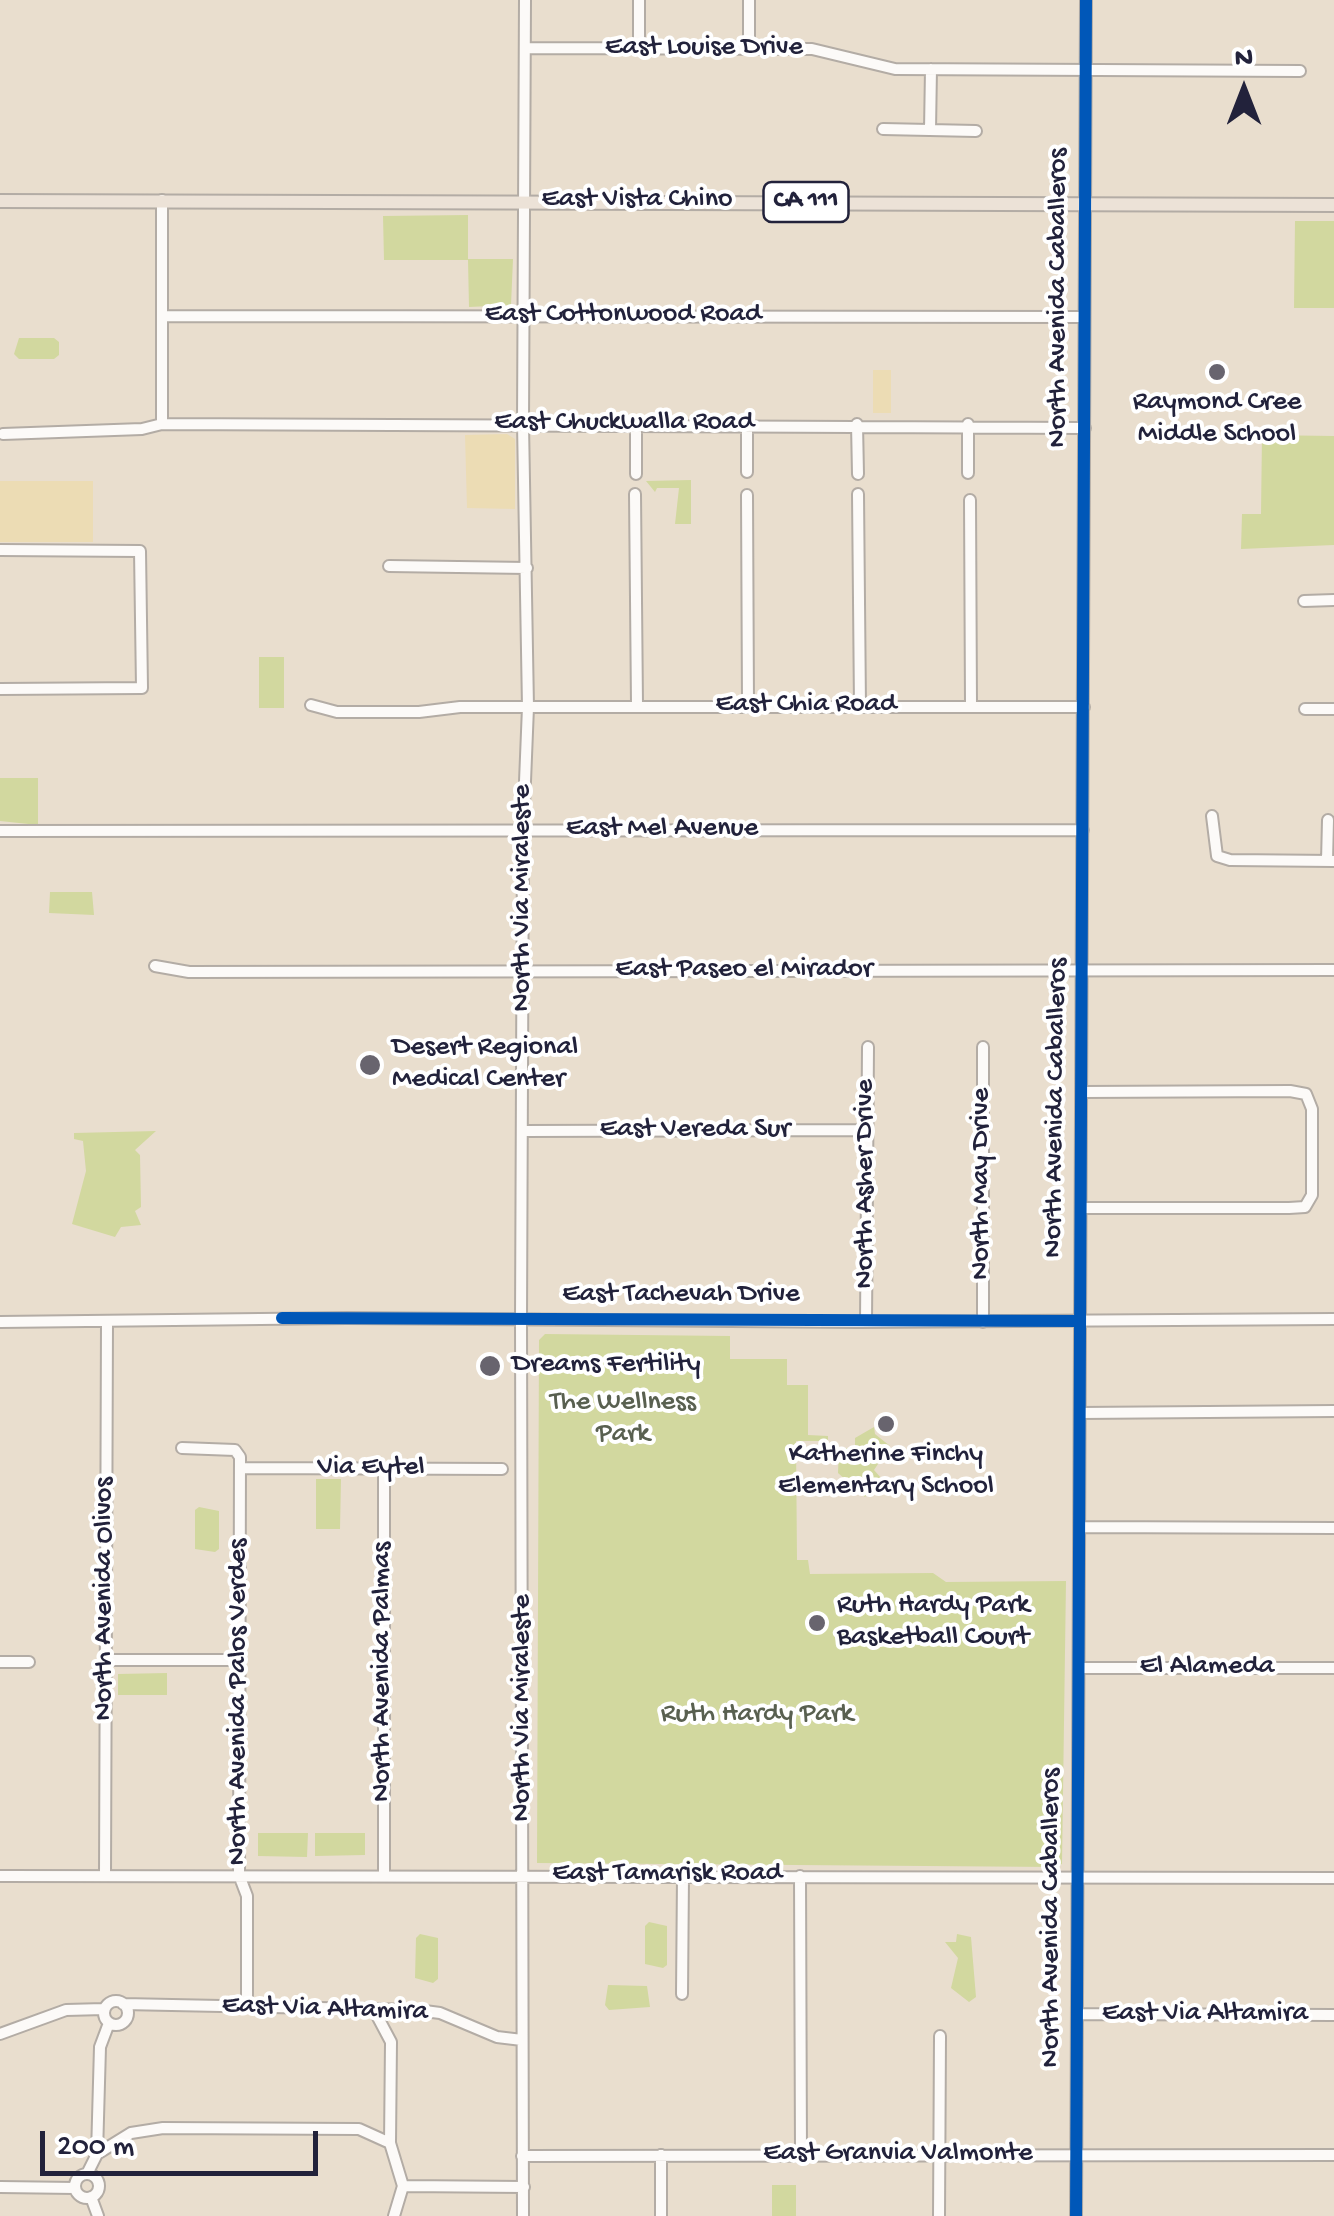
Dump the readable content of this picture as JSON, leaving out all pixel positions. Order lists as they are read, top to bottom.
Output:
{
  "streets": {
    "main road": ["East Vista Chino", "CA 111"],
    "street": [
      "East Louise Drive",
      "North Avenida Caballeros",
      "East Cottonwood Road",
      "East Chuckwalla Road",
      "East Chia Road",
      "East Mel Avenue",
      "North Via Miraleste",
      "East Paseo el Mirador",
      "East Vereda Sur",
      "North Asher Drive",
      "North May Drive",
      "East Tachevah Drive",
      "Via Eytel",
      "North Avenida Olivos",
      "El Alameda",
      "North Avenida Palmas",
      "North Avenida Palos Verdes",
      "East Tamarisk Road",
      "East Via Altamira",
      "East Granvia Valmonte"
    ]
  },
  "crossings": [
    ["East Louise Drive", "North Avenida Caballeros"],
    ["East Louise Drive", "North Via Miraleste"],
    ["East Vista Chino", "North Avenida Caballeros"],
    ["East Vista Chino", "North Via Miraleste"],
    ["North Avenida Caballeros", "East Cottonwood Road"],
    ["North Avenida Caballeros", "East Chuckwalla Road"],
    ["North Avenida Caballeros", "East Chia Road"],
    ["North Avenida Caballeros", "East Mel Avenue"],
    ["North Avenida Caballeros", "East Paseo el Mirador"],
    ["North Avenida Caballeros", "East Tachevah Drive"],
    ["North Avenida Caballeros", "El Alameda"],
    ["North Avenida Caballeros", "East Tamarisk Road"],
    ["North Avenida Caballeros", "East Via Altamira"],
    ["North Avenida Caballeros", "East Granvia Valmonte"],
    ["East Cottonwood Road", "North Via Miraleste"],
    ["East Chuckwalla Road", "North Via Miraleste"],
    ["East Chia Road", "North Via Miraleste"],
    ["East Mel Avenue", "North Via Miraleste"],
    ["North Via Miraleste", "East Paseo el Mirador"],
    ["North Via Miraleste", "East Vereda Sur"],
    ["North Via Miraleste", "East Tachevah Drive"],
    ["North Via Miraleste", "East Tamarisk Road"],
    ["North Via Miraleste", "East Via Altamira"],
    ["North Via Miraleste", "East Granvia Valmonte"],
    ["East Vereda Sur", "North Asher Drive"],
    ["North Asher Drive", "East Tachevah Drive"],
    ["North May Drive", "East Tachevah Drive"],
    ["East Tachevah Drive", "North Avenida Olivos"],
    ["Via Eytel", "North Avenida Palmas"],
    ["Via Eytel", "North Avenida Palos Verdes"],
    ["North Avenida Olivos", "East Tamarisk Road"],
    ["North Avenida Palmas", "East Tamarisk Road"],
    ["North Avenida Palos Verdes", "East Tamarisk Road"],
    ["North Avenida Palos Verdes", "East Via Altamira"]
  ],
  "parks": ["The Wellness Park", "Ruth Hardy Park"],
  "places": [
    "Raymond Cree Middle School",
    "Desert Regional Medical Center",
    "Dreams Fertility",
    "Katherine Finchy Elementary School",
    "Ruth Hardy Park Basketball Court"
  ],
  "scale_bar": "200 m",
  "north": "top"
}
